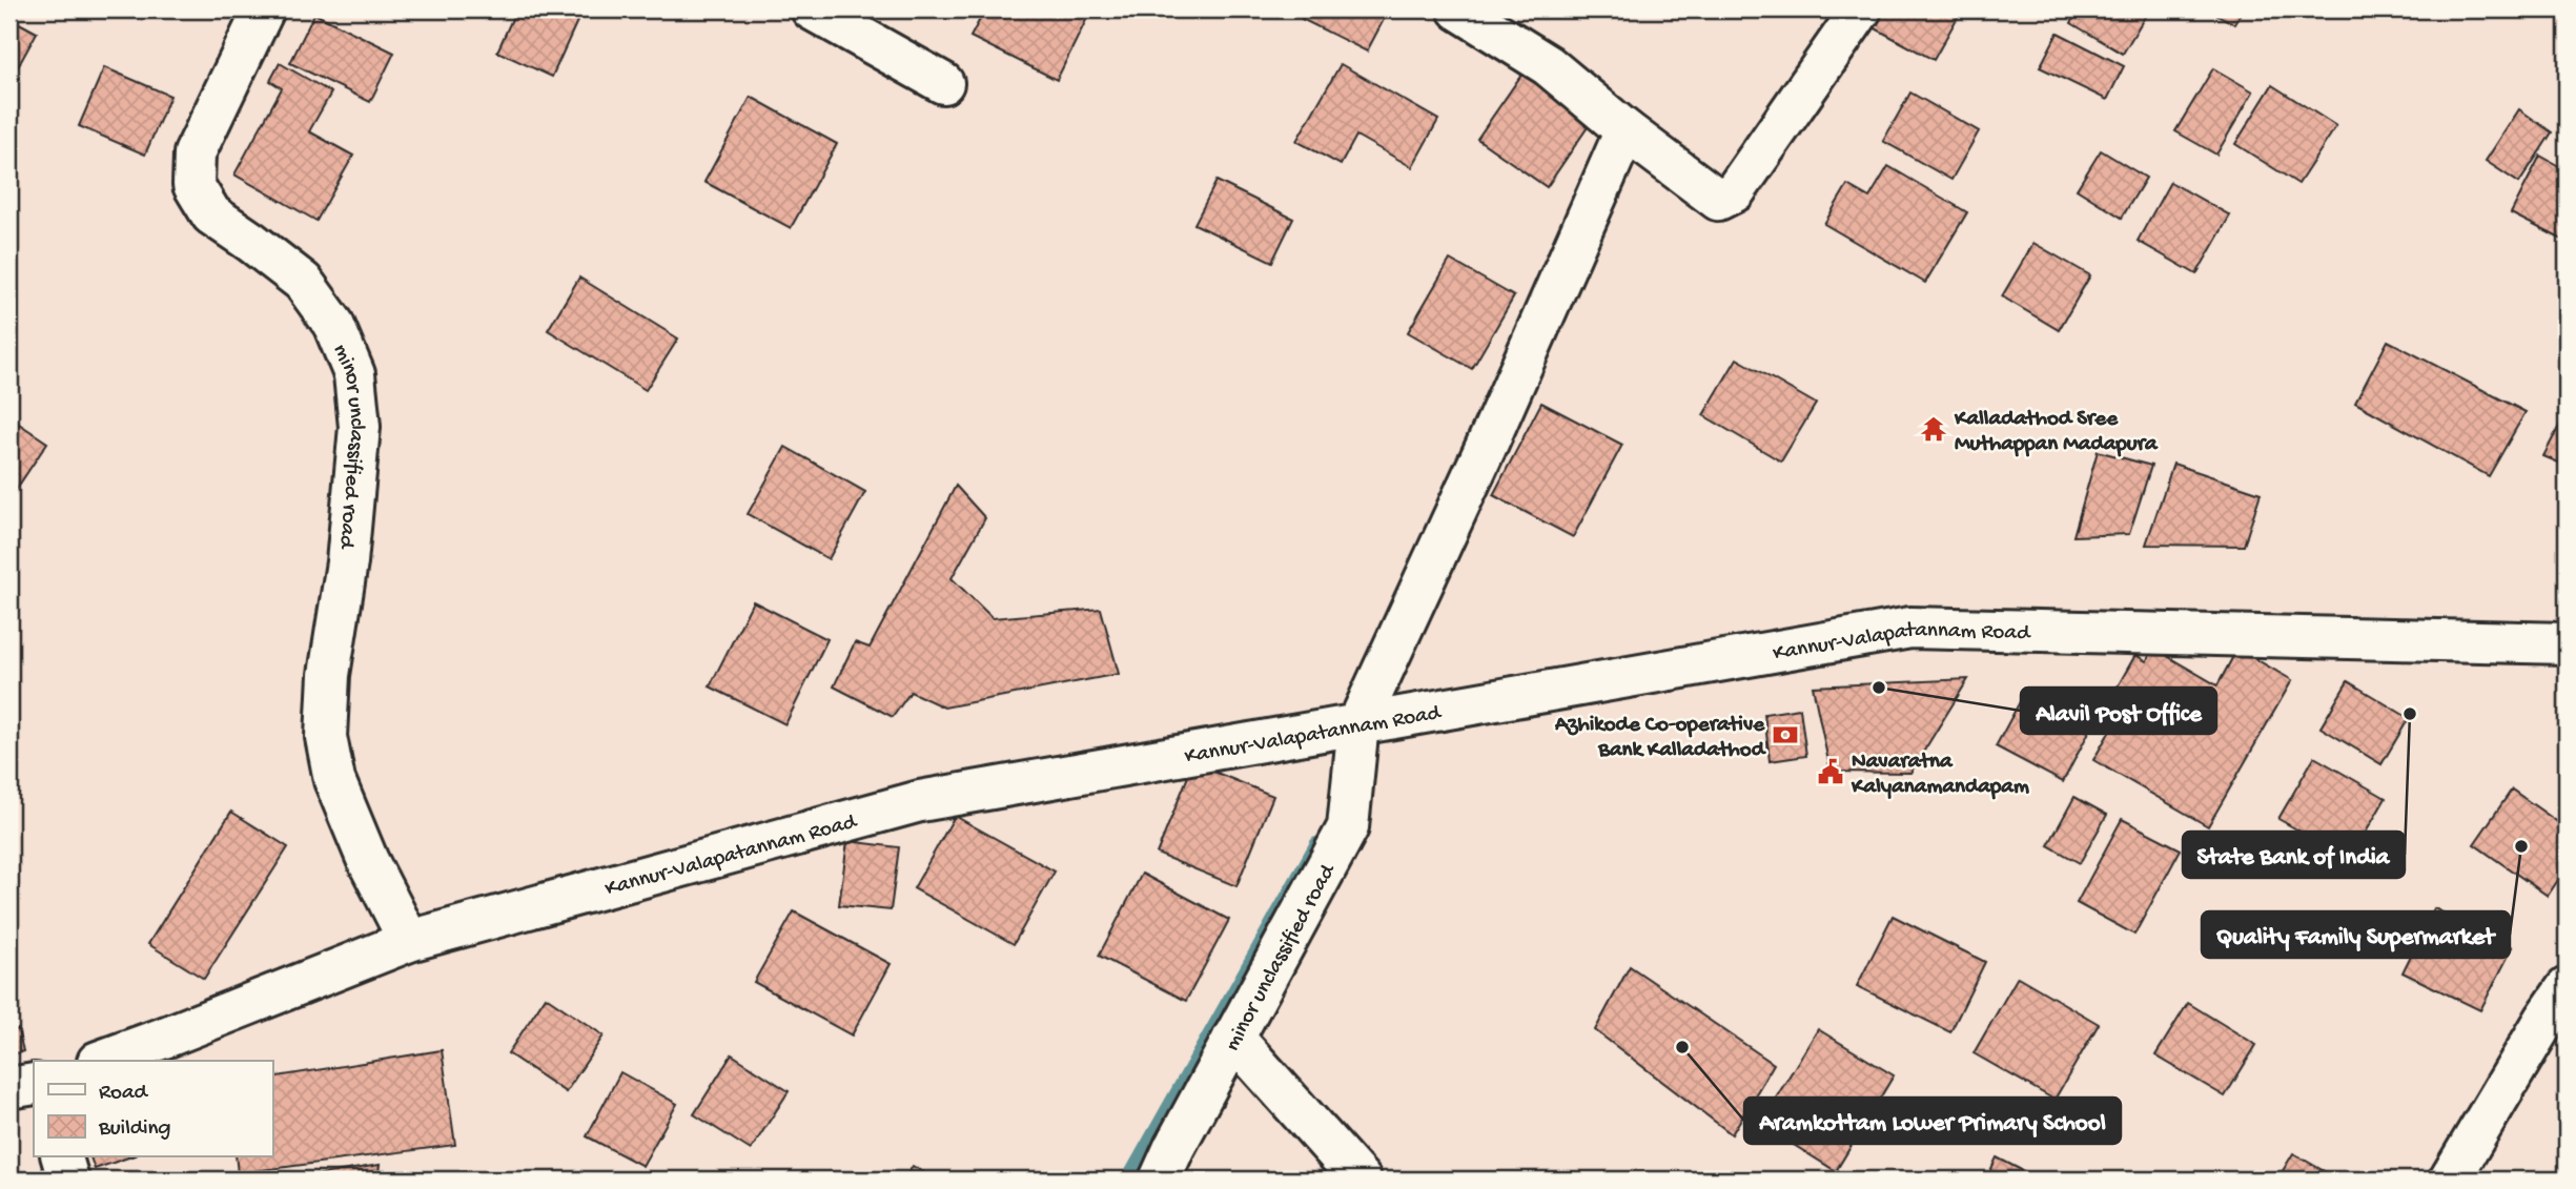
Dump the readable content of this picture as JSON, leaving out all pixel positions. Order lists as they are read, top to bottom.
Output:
{
  "streets": {
    "street": ["minor unclassified road", "Kannur-Valapatannam Road"]
  },
  "crossings": [
    ["minor unclassified road", "Kannur-Valapatannam Road"]
  ],
  "places": {
    "temple": ["Kalladathod Sree Muthappan Madapura"],
    "other": [
      "Alavil Post Office",
      "State Bank of India",
      "Quality Family Supermarket",
      "Aramkottam Lower Primary School"
    ],
    "bank": ["Azhikode Co-operative Bank Kalladathod"],
    "public building": ["Navaratna Kalyanamandapam"]
  },
  "legend": ["Road", "Building"]
}
